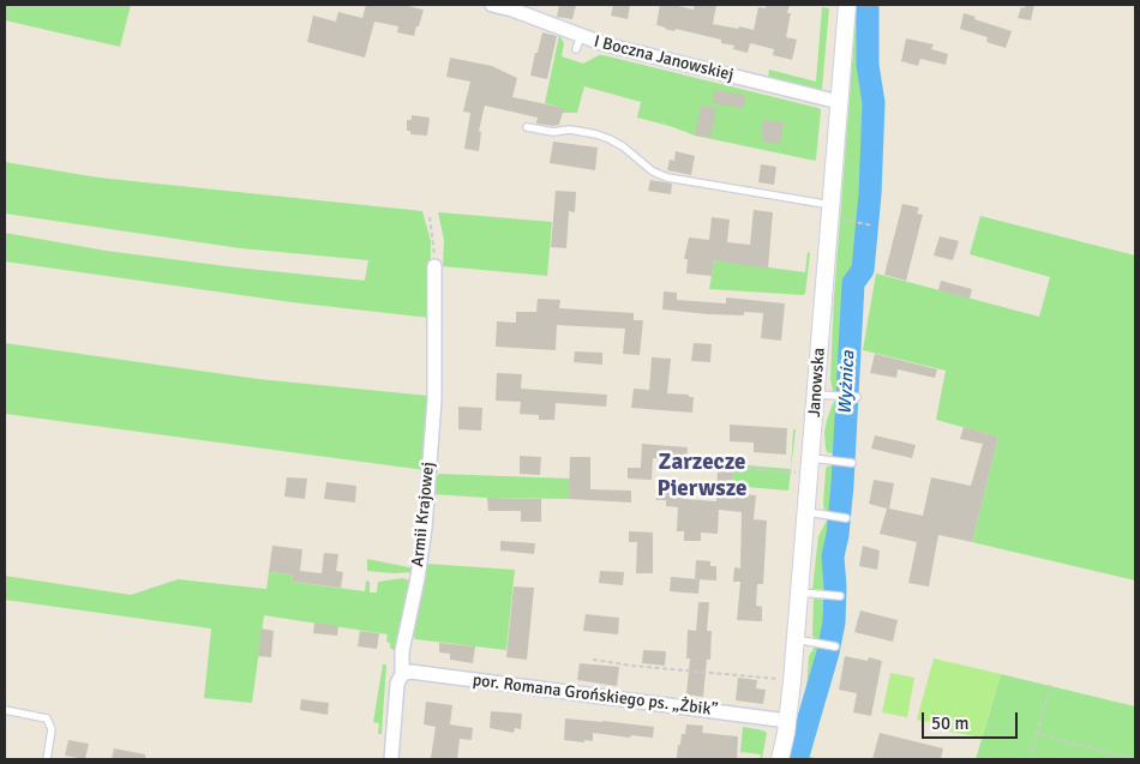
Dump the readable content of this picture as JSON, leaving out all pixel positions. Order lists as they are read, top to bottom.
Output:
{
  "streets": {
    "street": [
      "I Boczna Janowskiej",
      "Janowska",
      "Armii Krajowej",
      "por. Romana Grońskiego ps. „Żbik”"
    ]
  },
  "crossings": [
    ["I Boczna Janowskiej", "Janowska"],
    ["Janowska", "por. Romana Grońskiego ps. „Żbik”"],
    ["Armii Krajowej", "por. Romana Grońskiego ps. „Żbik”"]
  ],
  "districts": ["Zarzecze Pierwsze"],
  "water": ["Wyżnica"],
  "scale_bar": "50 m"
}
